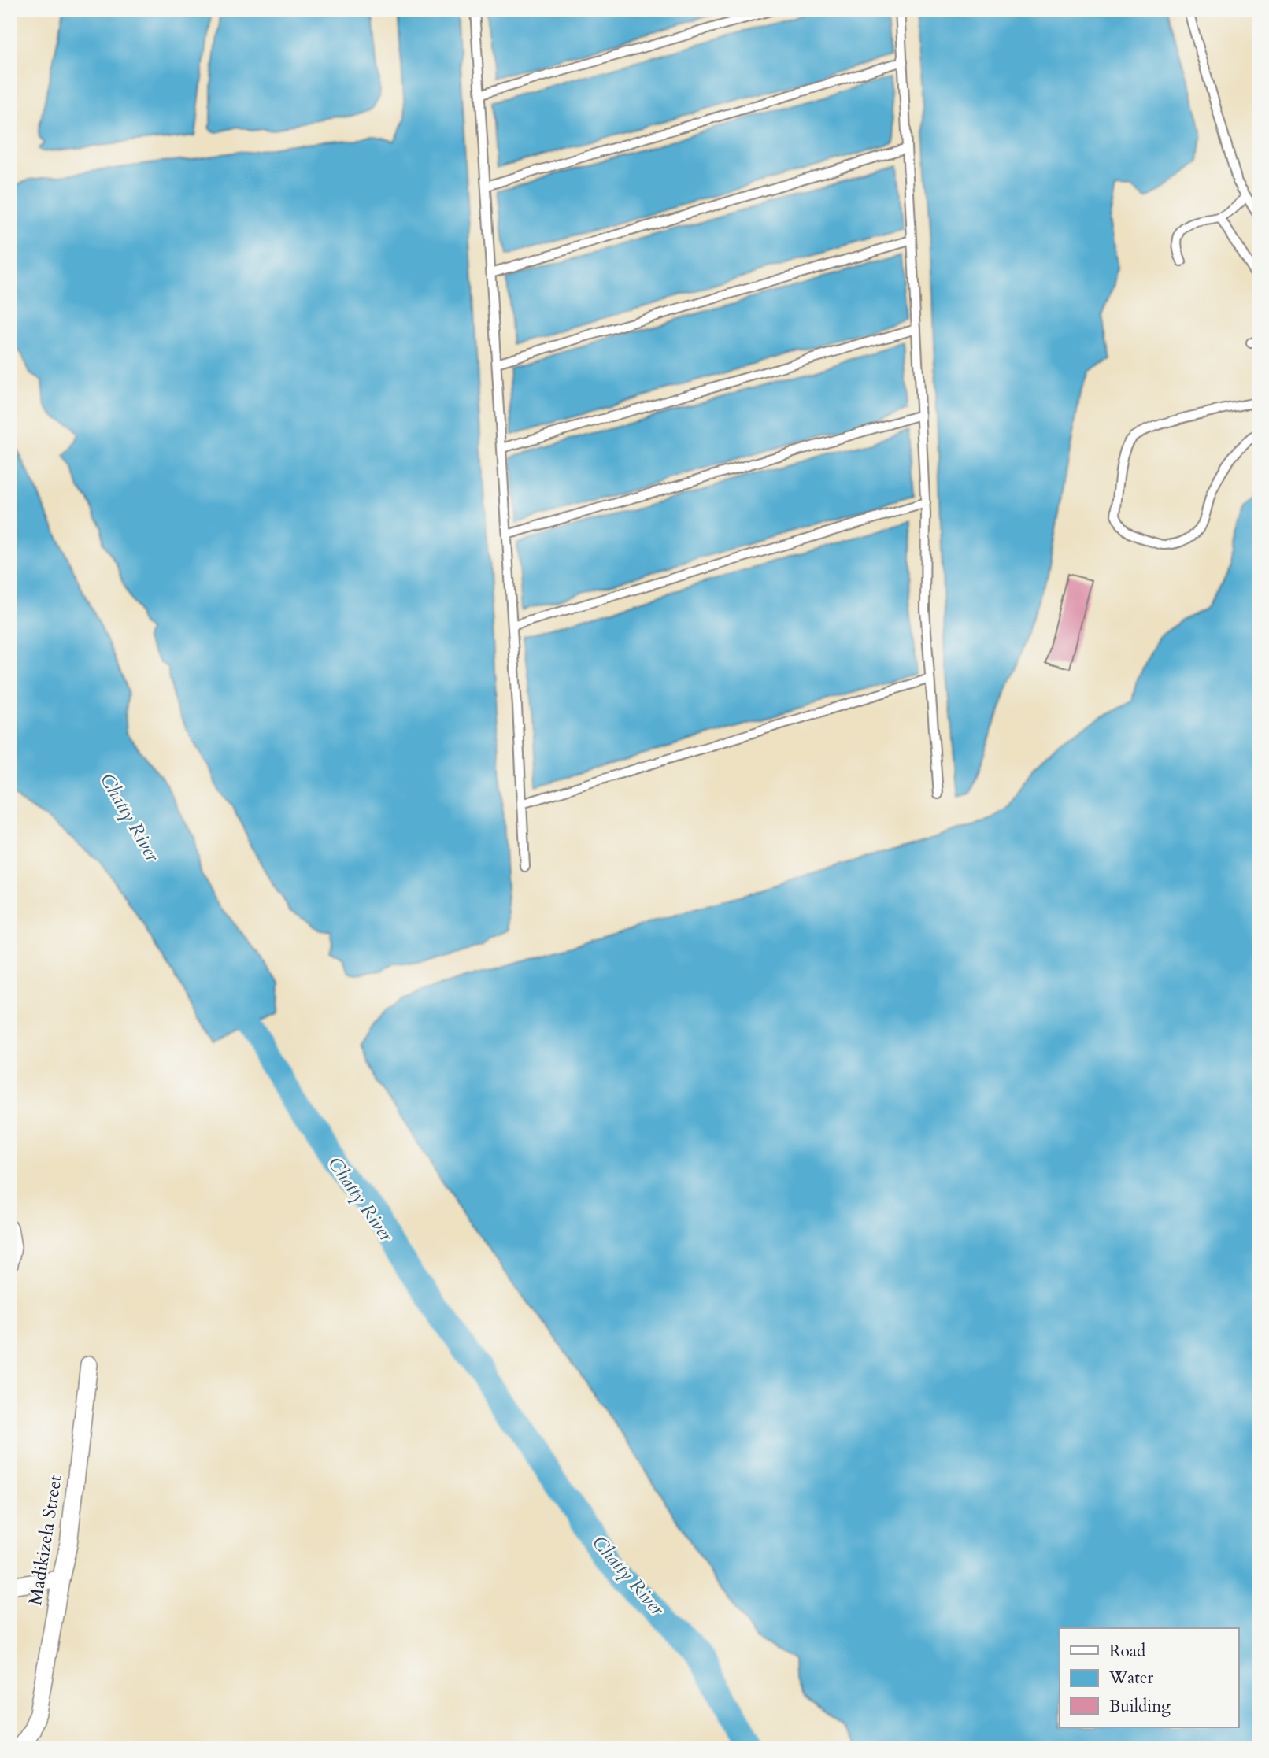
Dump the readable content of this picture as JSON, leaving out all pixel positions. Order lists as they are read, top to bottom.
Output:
{
  "streets": {
    "street": ["Madikizela Street"]
  },
  "water": ["Chatty River"],
  "legend": ["Road", "Water", "Building"]
}
